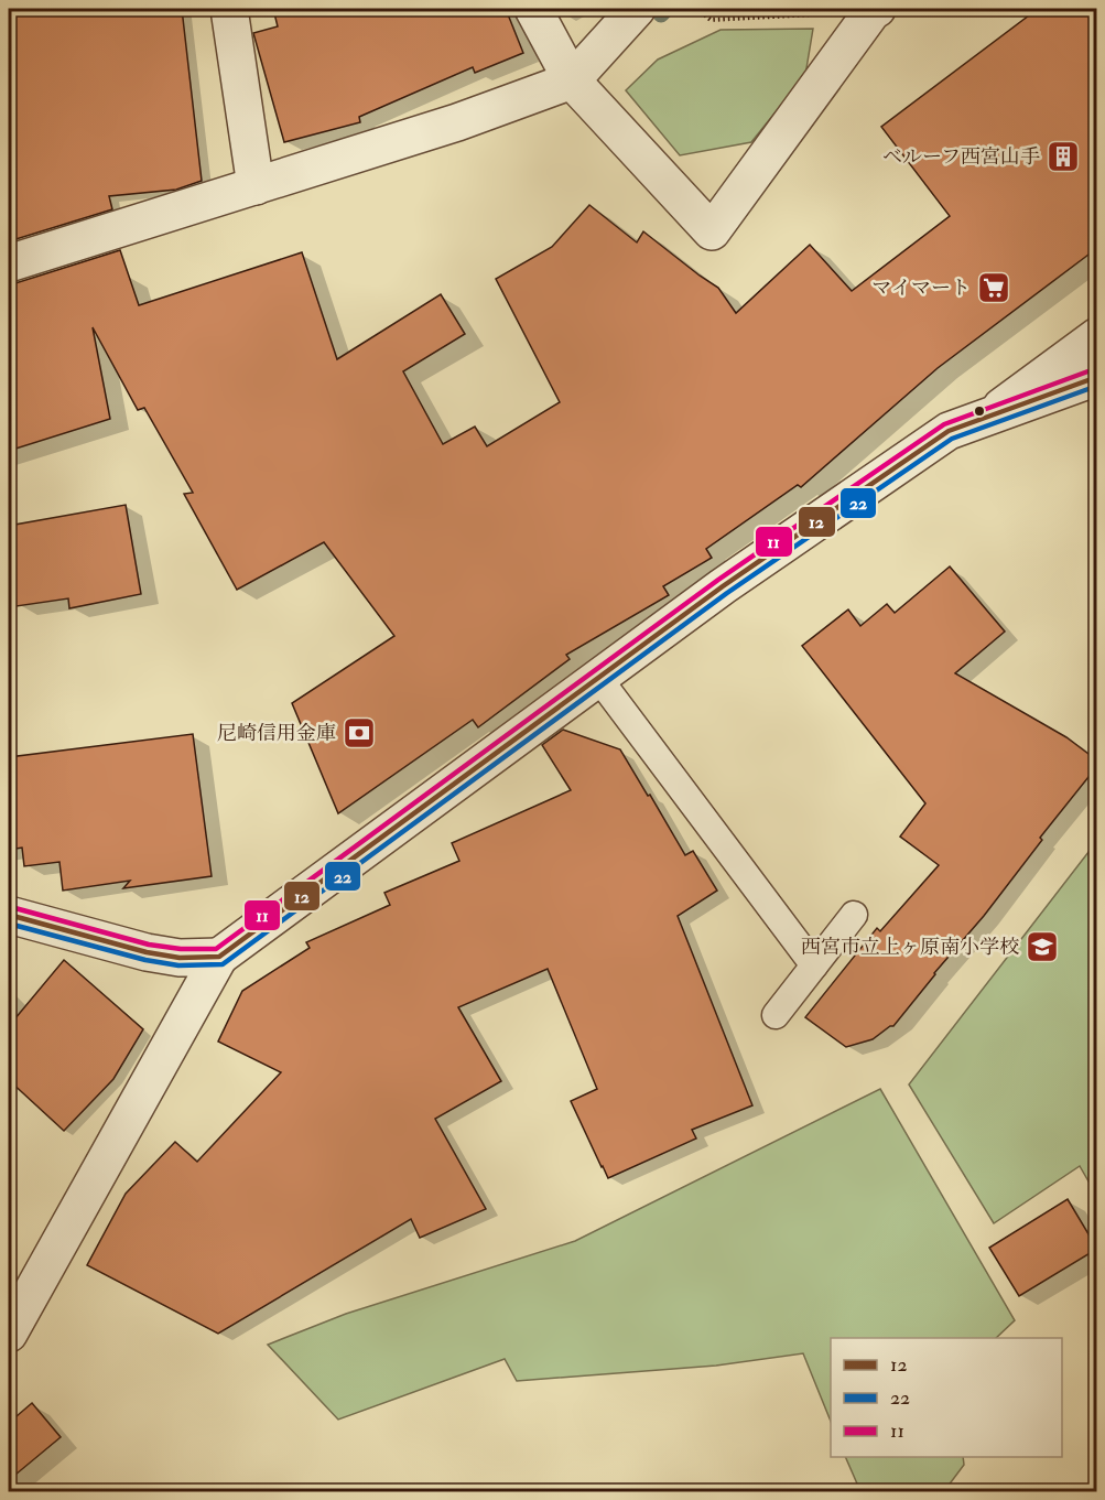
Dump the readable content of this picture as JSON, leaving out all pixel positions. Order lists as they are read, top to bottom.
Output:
{
  "places": {
    "building": ["ベルーフ西宮山手"],
    "supermarket": ["マイマート"],
    "bank": ["尼崎信用金庫"],
    "school or university": ["西宮市立上ヶ原南小学校"]
  },
  "lines": ["transit line 11", "transit line 12", "transit line 22"],
  "legend": ["12", "22", "11"]
}
